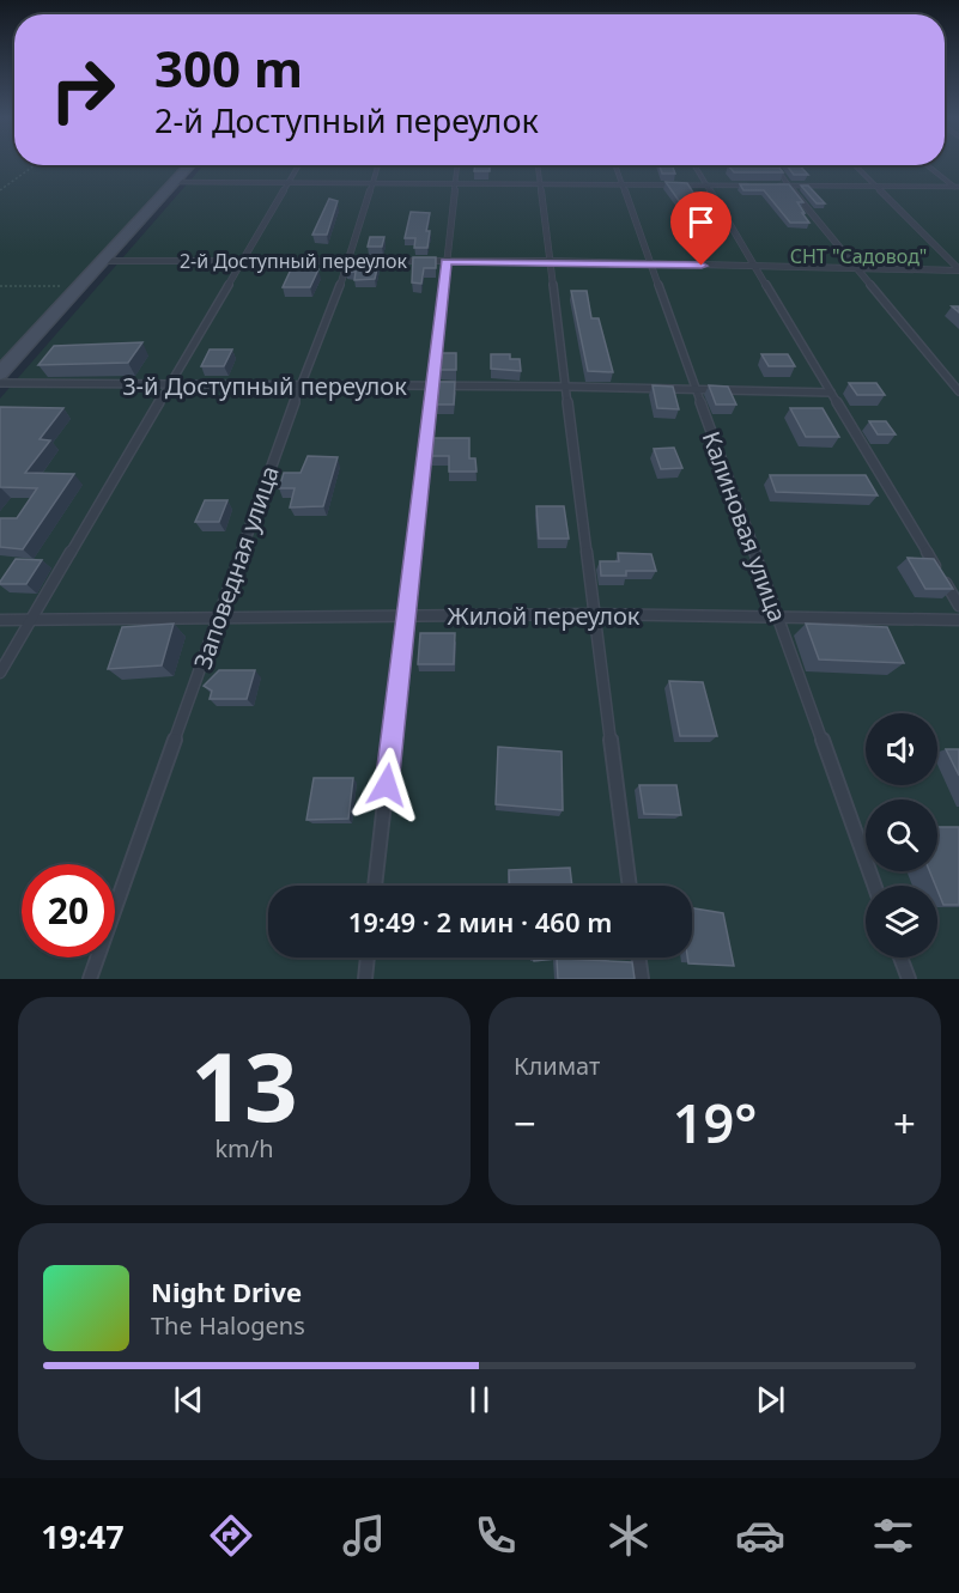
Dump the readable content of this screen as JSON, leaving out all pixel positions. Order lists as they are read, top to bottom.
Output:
{
  "streets": {
    "lane": [
      "2-й Доступный переулок",
      "3-й Доступный переулок",
      "Калиновая улица",
      "Заповедная улица",
      "Жилой переулок"
    ]
  },
  "crossings": [
    ["2-й Доступный переулок", "Калиновая улица"],
    ["2-й Доступный переулок", "Заповедная улица"],
    ["3-й Доступный переулок", "Калиновая улица"],
    ["3-й Доступный переулок", "Заповедная улица"],
    ["Калиновая улица", "Жилой переулок"],
    ["Заповедная улица", "Жилой переулок"]
  ],
  "parks": ["СНТ \"Садовод\""],
  "page": {
    "turn": ["300 m", "2-й Доступный переулок"],
    "limit": "20",
    "trip": "19:49 · 2 мин · 460 m",
    "tile": [
      ["13", "km/h"],
      "Климат"
    ],
    "heat": ["−", "19°", "+"],
    "song": ["Night Drive", "The Halogens"],
    "tabs": "19:47"
  }
}
